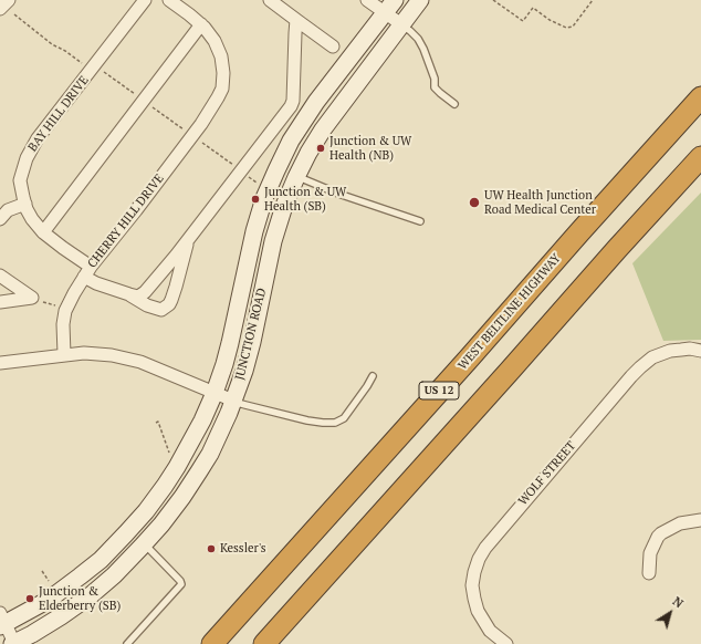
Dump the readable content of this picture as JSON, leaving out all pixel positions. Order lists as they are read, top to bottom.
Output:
{
  "streets": {
    "highway": ["WEST BELTLINE HIGHWAY", "US 12"],
    "street": [
      "BAY HILL DRIVE",
      "CHERRY HILL DRIVE",
      "JUNCTION ROAD",
      "WOLF STREET"
    ]
  },
  "crossings": [
    ["BAY HILL DRIVE", "CHERRY HILL DRIVE"]
  ],
  "places": [
    "Junction & UW Health (NB)",
    "Junction & UW Health (SB)",
    "UW Health Junction Road Medical Center",
    "Kessler's",
    "Junction & Elderberry (SB)"
  ],
  "north": "top right"
}
